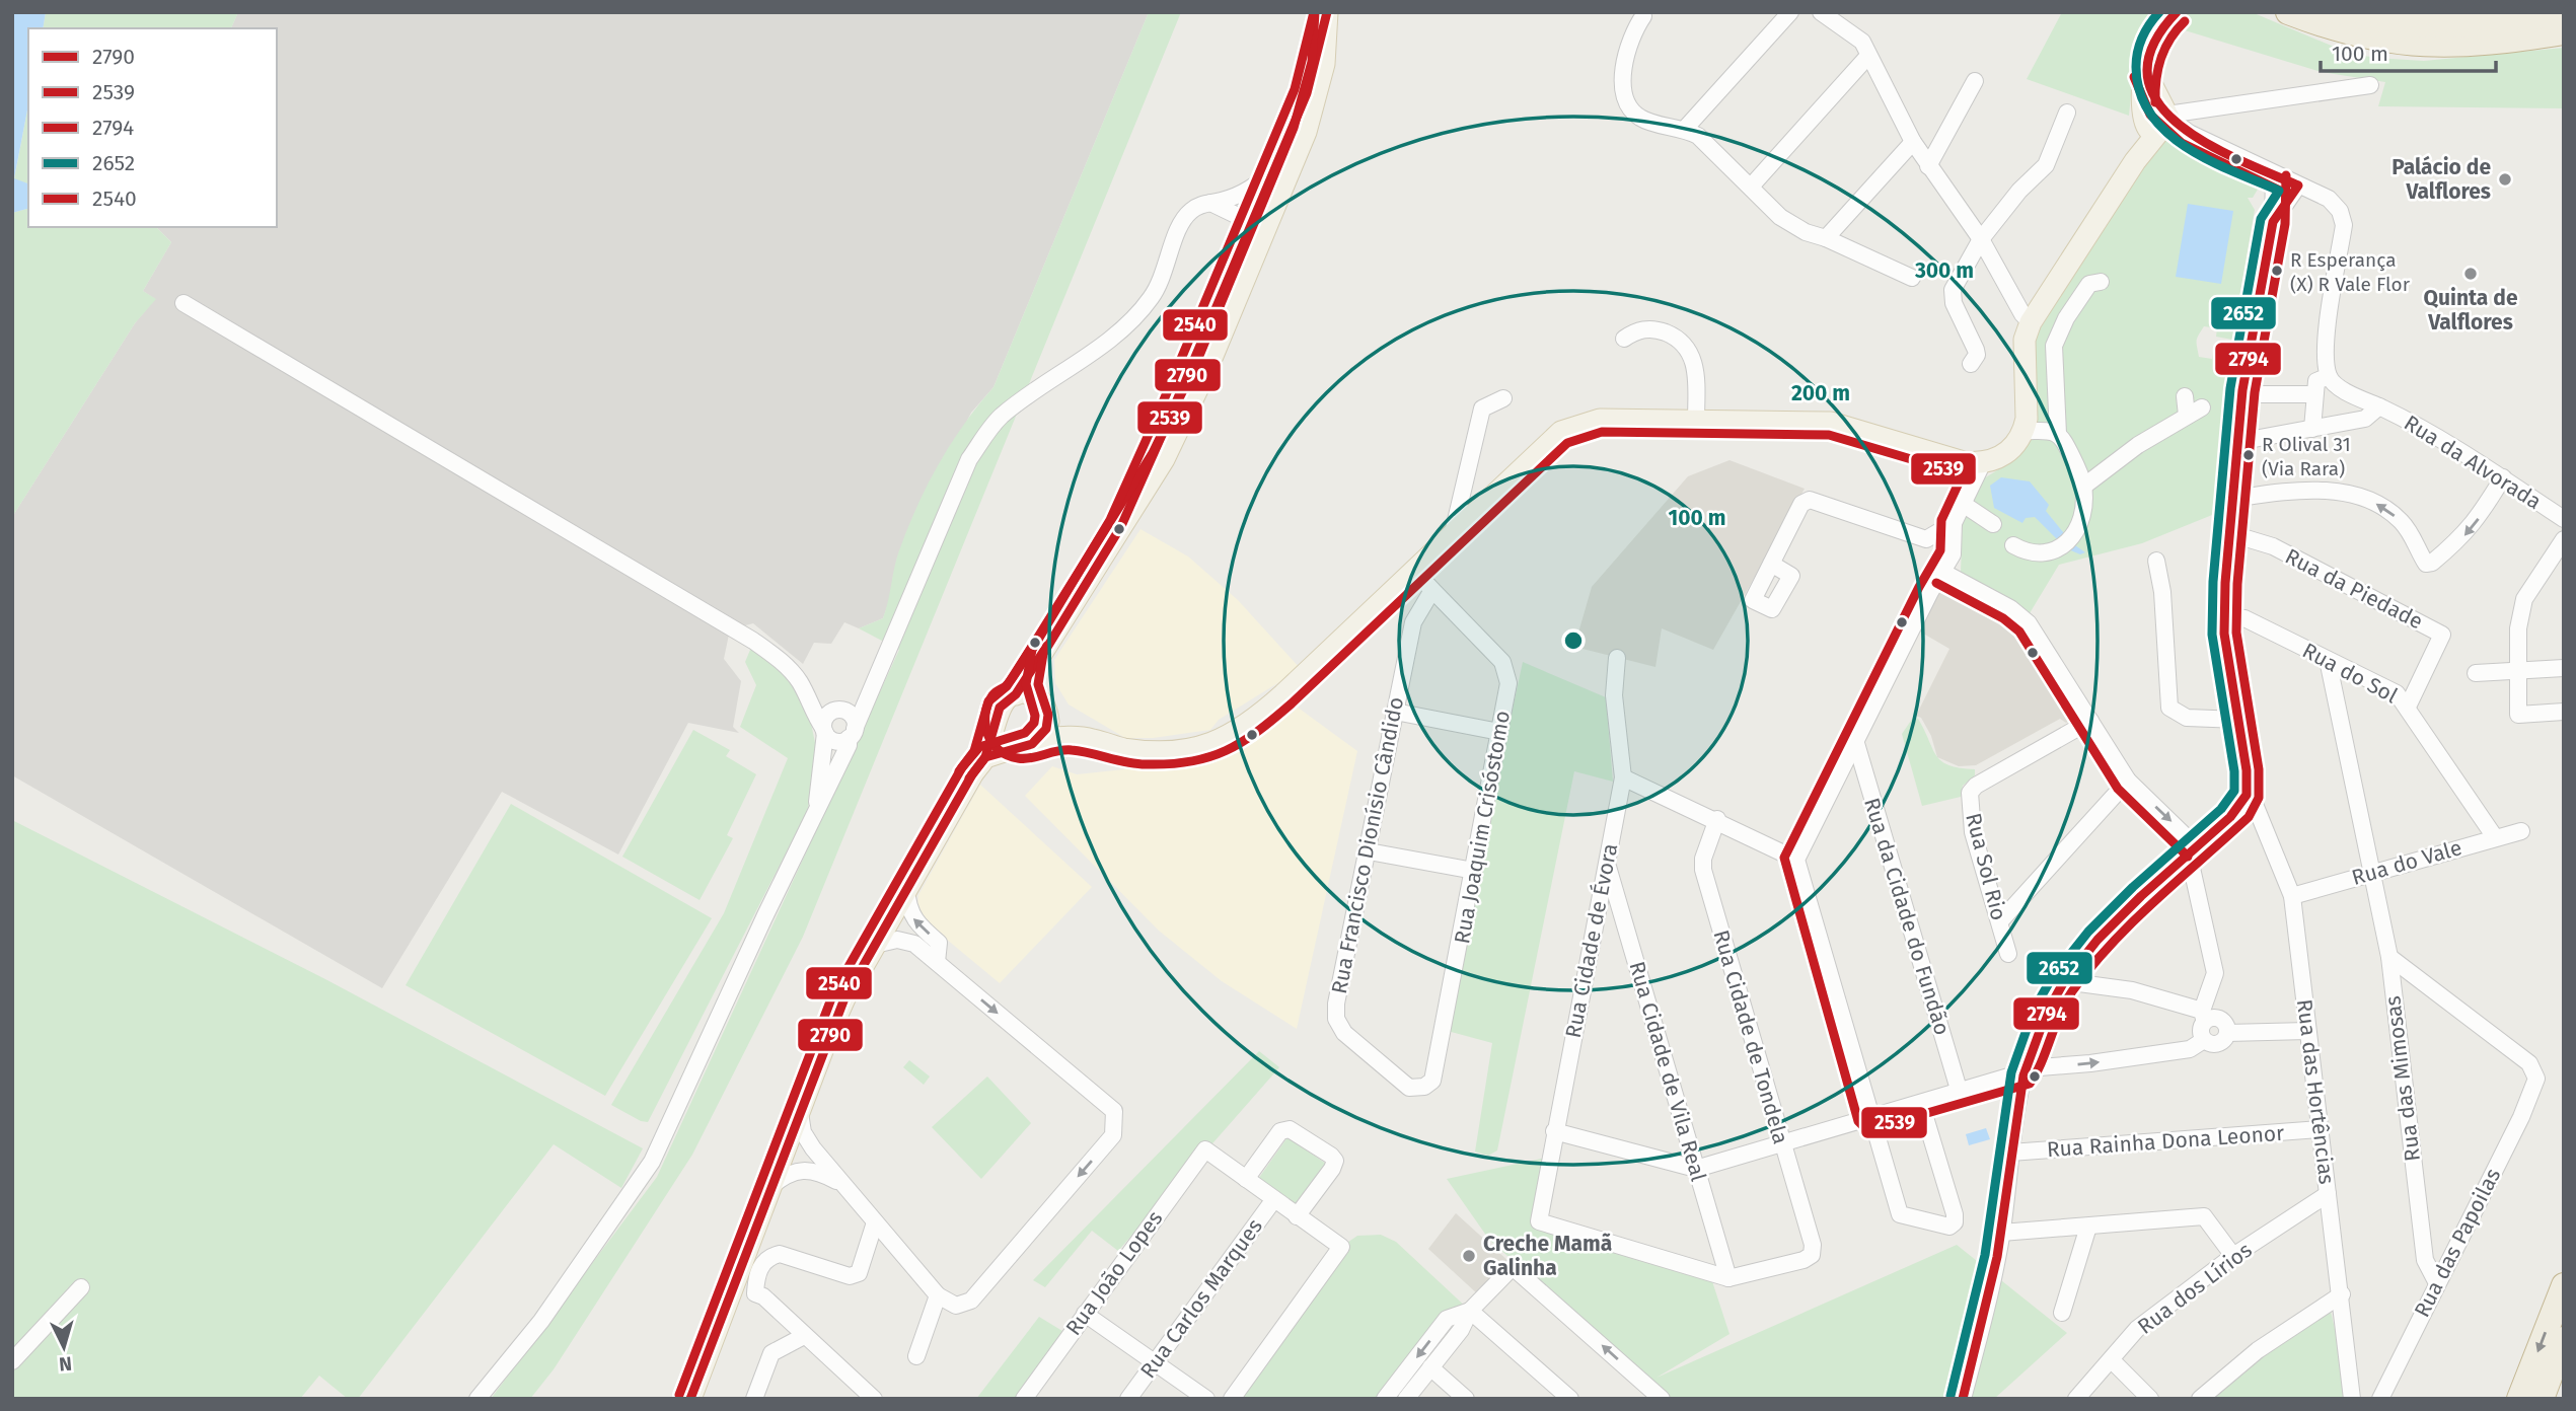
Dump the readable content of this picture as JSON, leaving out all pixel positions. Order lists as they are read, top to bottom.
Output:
{
  "streets": {
    "street": [
      "Rua da Alvorada",
      "Rua da Piedade",
      "Rua do Sol",
      "Rua Joaquim Crisóstomo",
      "Rua Francisco Dionísio Cândido",
      "Rua do Vale",
      "Rua Sol Rio",
      "Rua da Cidade do Fundão",
      "Rua Cidade de Évora",
      "Rua Cidade de Tondela",
      "Rua Cidade de Vila Real",
      "Rua das Mimosas",
      "Rua das Hortências",
      "Rua Rainha Dona Leonor",
      "Rua das Papoilas",
      "Rua João Lopes",
      "Rua dos Lírios",
      "Rua Carlos Marques"
    ]
  },
  "crossings": [
    ["Rua da Piedade", "Rua do Sol"],
    ["Rua do Sol", "Rua do Vale"],
    ["Rua do Sol", "Rua das Mimosas"],
    ["Rua Joaquim Crisóstomo", "Rua Francisco Dionísio Cândido"],
    ["Rua do Vale", "Rua das Mimosas"],
    ["Rua do Vale", "Rua das Hortências"],
    ["Rua Cidade de Évora", "Rua Cidade de Tondela"],
    ["Rua Cidade de Évora", "Rua Cidade de Vila Real"],
    ["Rua Cidade de Tondela", "Rua Cidade de Vila Real"],
    ["Rua das Mimosas", "Rua das Papoilas"],
    ["Rua das Hortências", "Rua Rainha Dona Leonor"],
    ["Rua das Hortências", "Rua dos Lírios"]
  ],
  "places": [
    "Palácio de Valflores",
    "R Esperança (X) R Vale Flor",
    "Quinta de Valflores",
    "R Olival 31 (Via Rara)",
    "Creche Mamã Galinha"
  ],
  "lines": [
    "transit line 2790",
    "transit line 2539",
    "transit line 2794",
    "transit line 2652",
    "transit line 2540"
  ],
  "legend": [
    "2790",
    "2539",
    "2794",
    "2652",
    "2540"
  ],
  "scale_bar": "100 m",
  "north": "bottom",
  "rings": ["300 m", "200 m", "100 m"]
}
